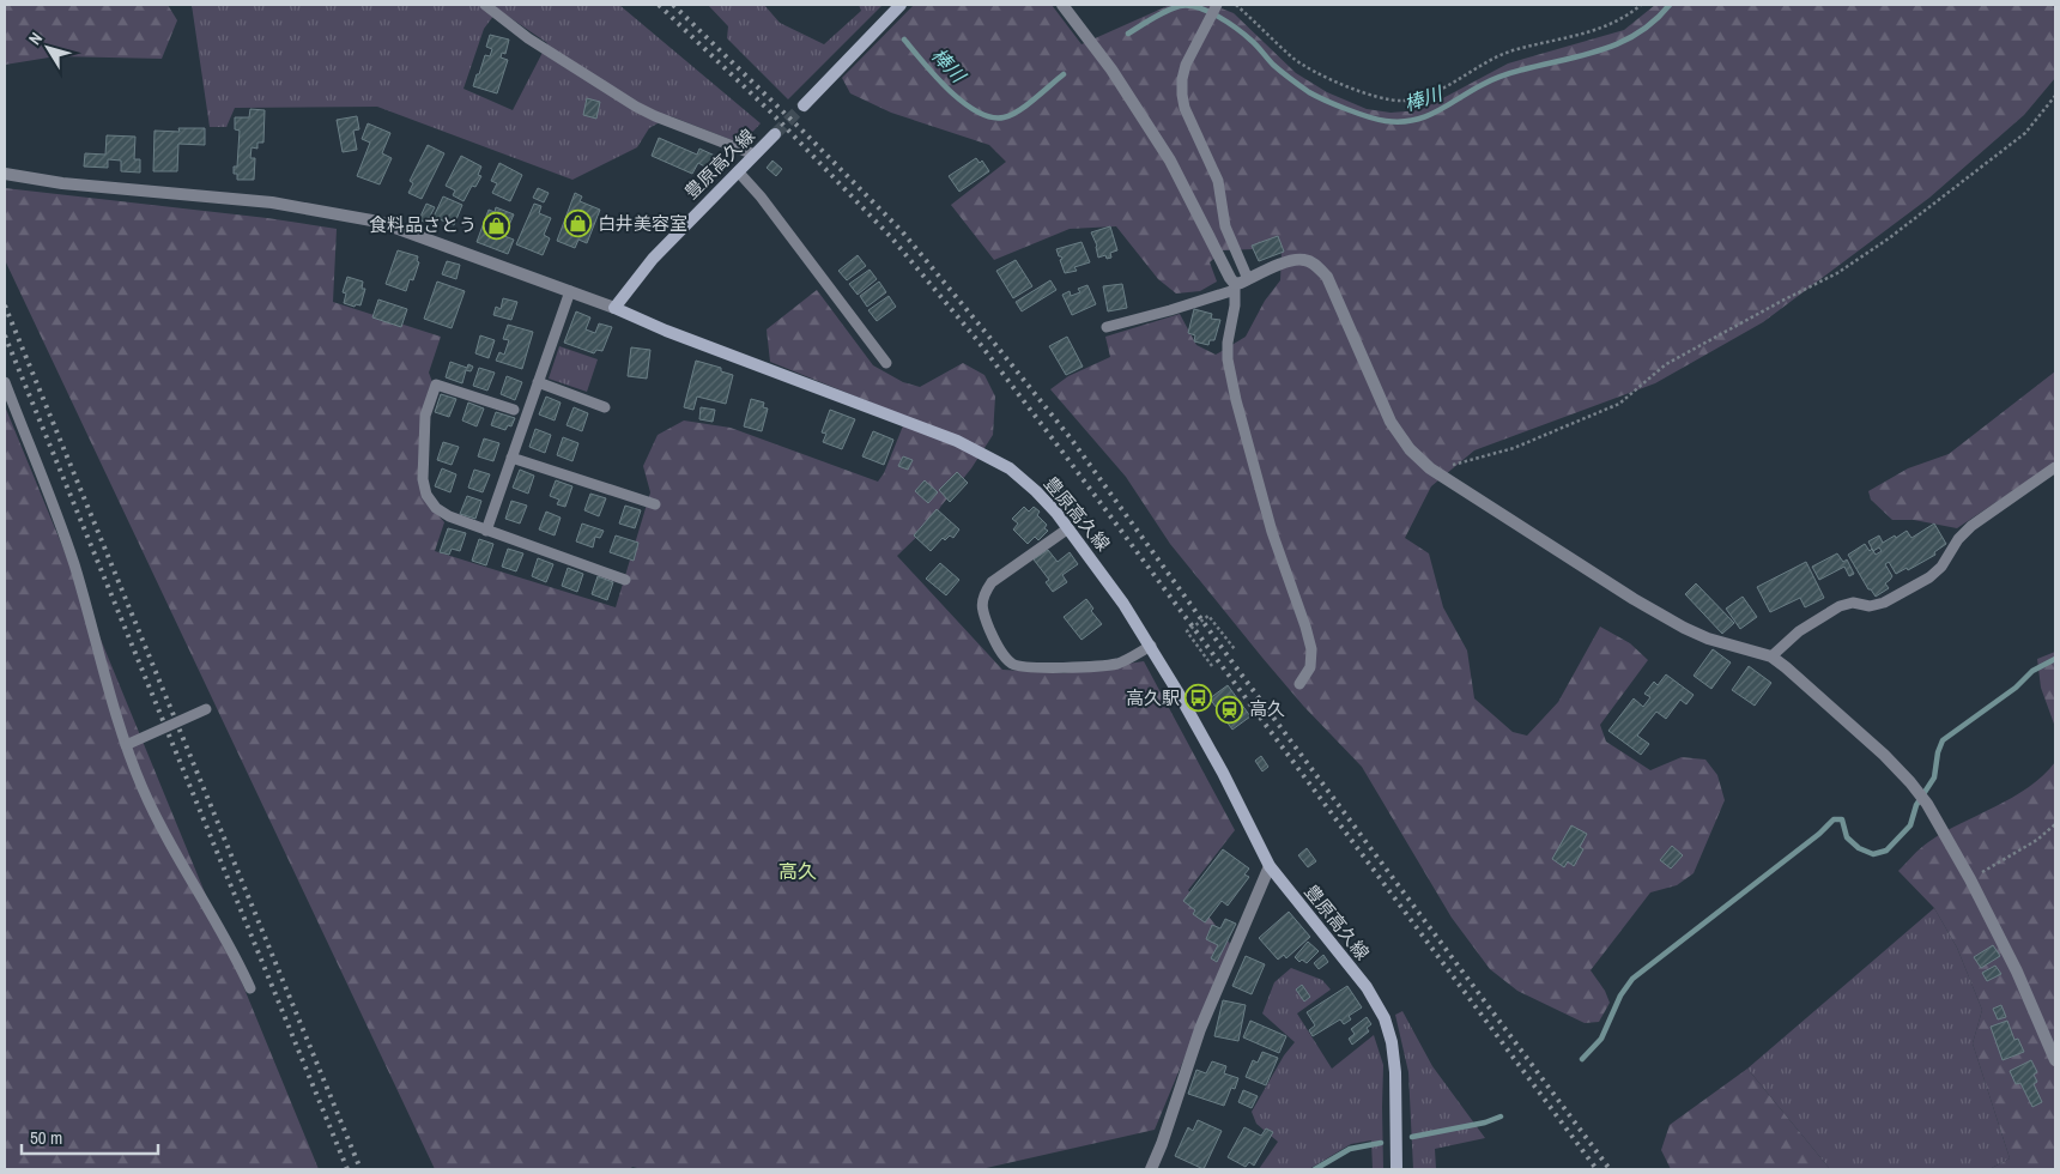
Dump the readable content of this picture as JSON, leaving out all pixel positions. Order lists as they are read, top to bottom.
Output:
{
  "streets": {
    "main road": ["豊原高久線"]
  },
  "districts": ["高久"],
  "water": ["棒川"],
  "places": {
    "shop": ["白井美容室", "食料品さとう"],
    "bus stop": ["高久駅"],
    "station": ["高久"]
  },
  "scale_bar": "50 m",
  "north": "top left"
}
